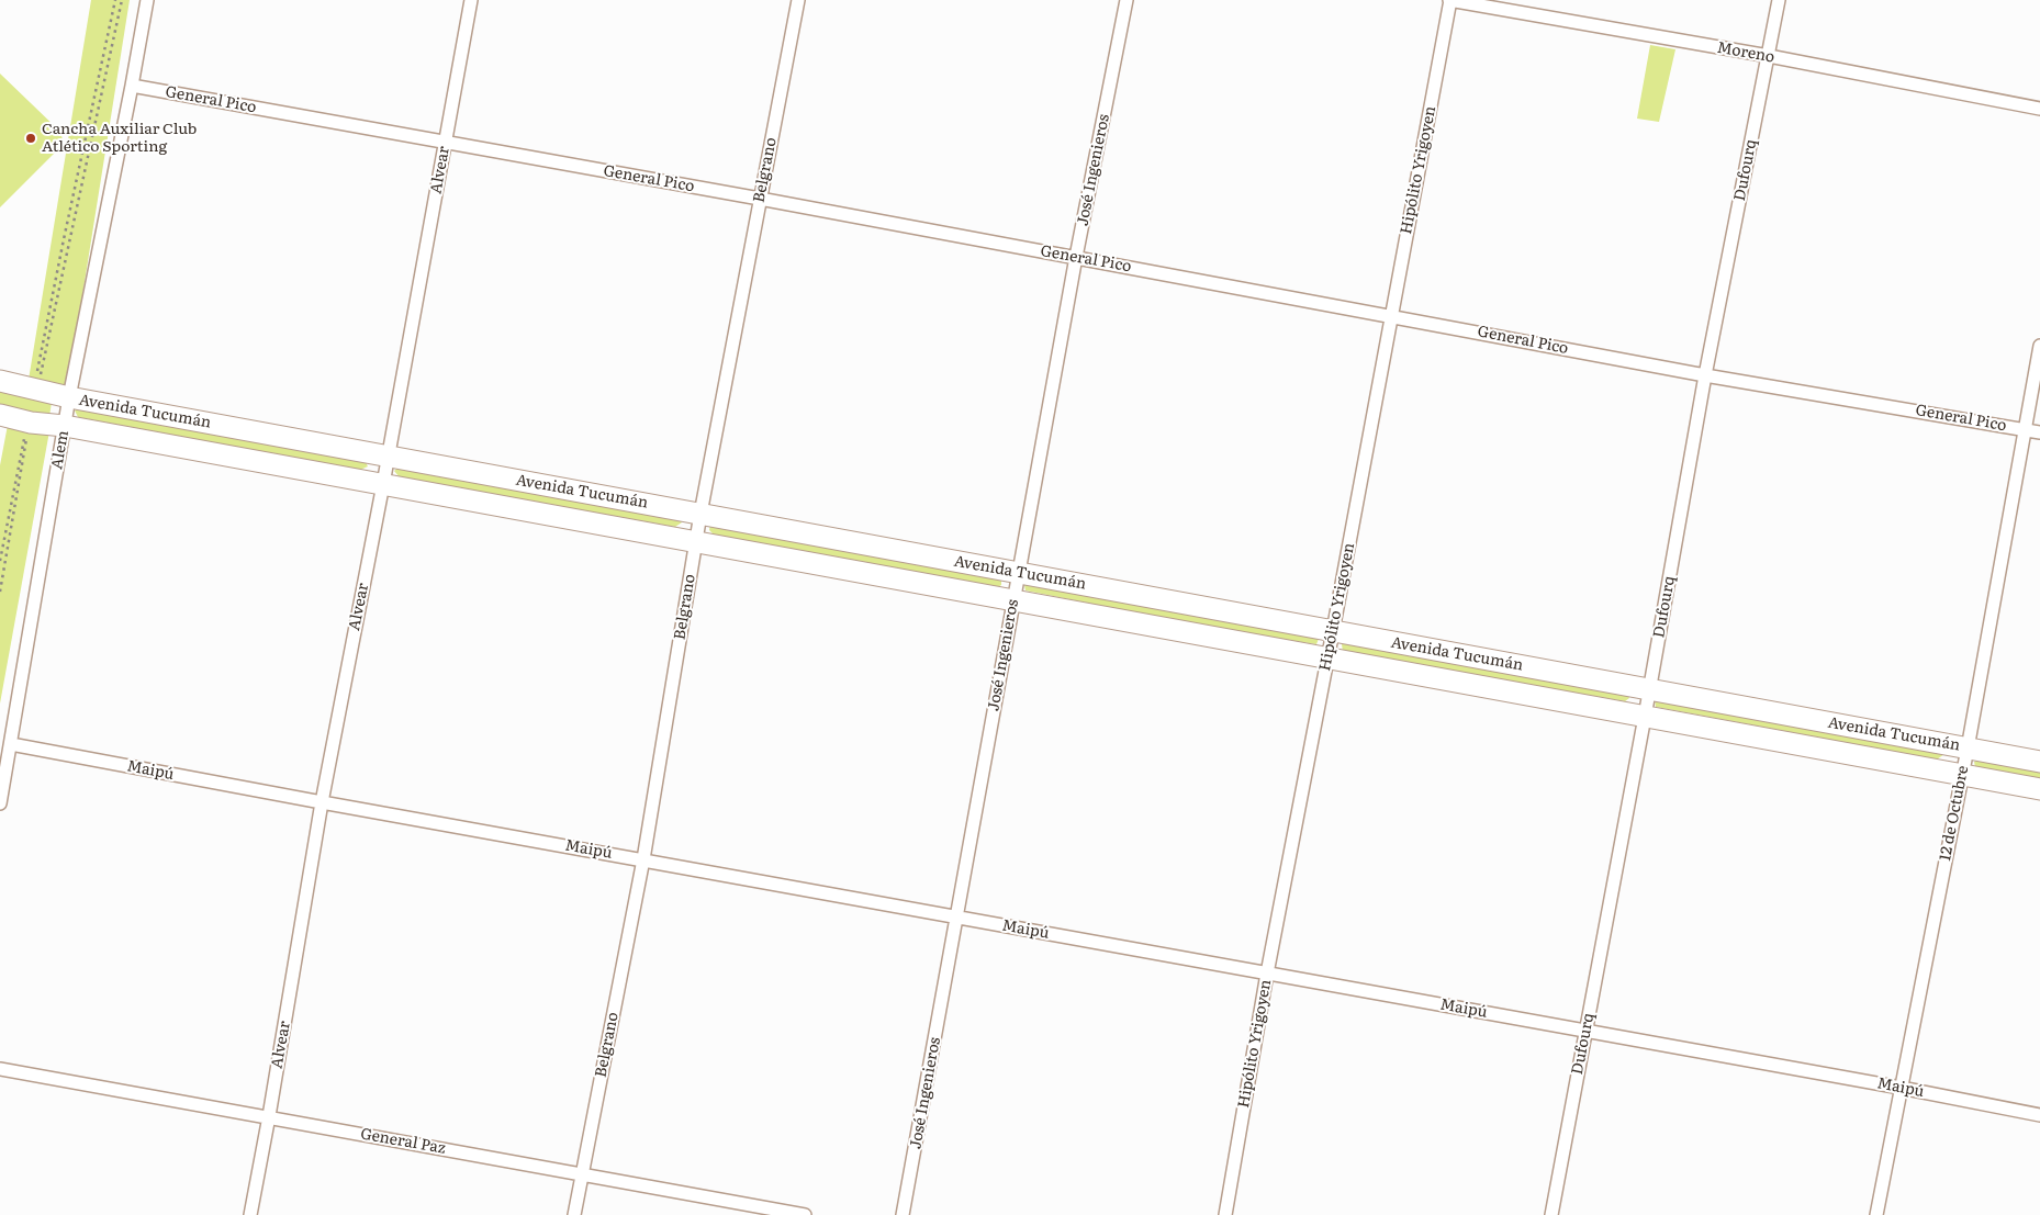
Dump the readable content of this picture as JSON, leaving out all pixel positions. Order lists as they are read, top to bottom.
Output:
{
  "streets": {
    "main road": ["Avenida Tucumán"],
    "street": [
      "Moreno",
      "General Pico",
      "Alvear",
      "Belgrano",
      "José Ingenieros",
      "Hipólito Yrigoyen",
      "Dufourq",
      "Alem",
      "Maipú",
      "12 de Octubre",
      "General Paz"
    ]
  },
  "crossings": [
    ["Moreno", "Hipólito Yrigoyen"],
    ["Moreno", "Dufourq"],
    ["General Pico", "Alvear"],
    ["General Pico", "Belgrano"],
    ["General Pico", "José Ingenieros"],
    ["General Pico", "Hipólito Yrigoyen"],
    ["General Pico", "Dufourq"],
    ["General Pico", "Alem"],
    ["General Pico", "12 de Octubre"],
    ["Alvear", "Avenida Tucumán"],
    ["Alvear", "Maipú"],
    ["Alvear", "General Paz"],
    ["Belgrano", "Avenida Tucumán"],
    ["Belgrano", "Maipú"],
    ["Belgrano", "General Paz"],
    ["José Ingenieros", "Avenida Tucumán"],
    ["José Ingenieros", "Maipú"],
    ["Hipólito Yrigoyen", "Avenida Tucumán"],
    ["Hipólito Yrigoyen", "Maipú"],
    ["Dufourq", "Avenida Tucumán"],
    ["Dufourq", "Maipú"],
    ["Avenida Tucumán", "Alem"],
    ["Avenida Tucumán", "12 de Octubre"],
    ["Alem", "Maipú"],
    ["Maipú", "12 de Octubre"]
  ],
  "places": ["Cancha Auxiliar Club Atlético Sporting"]
}
